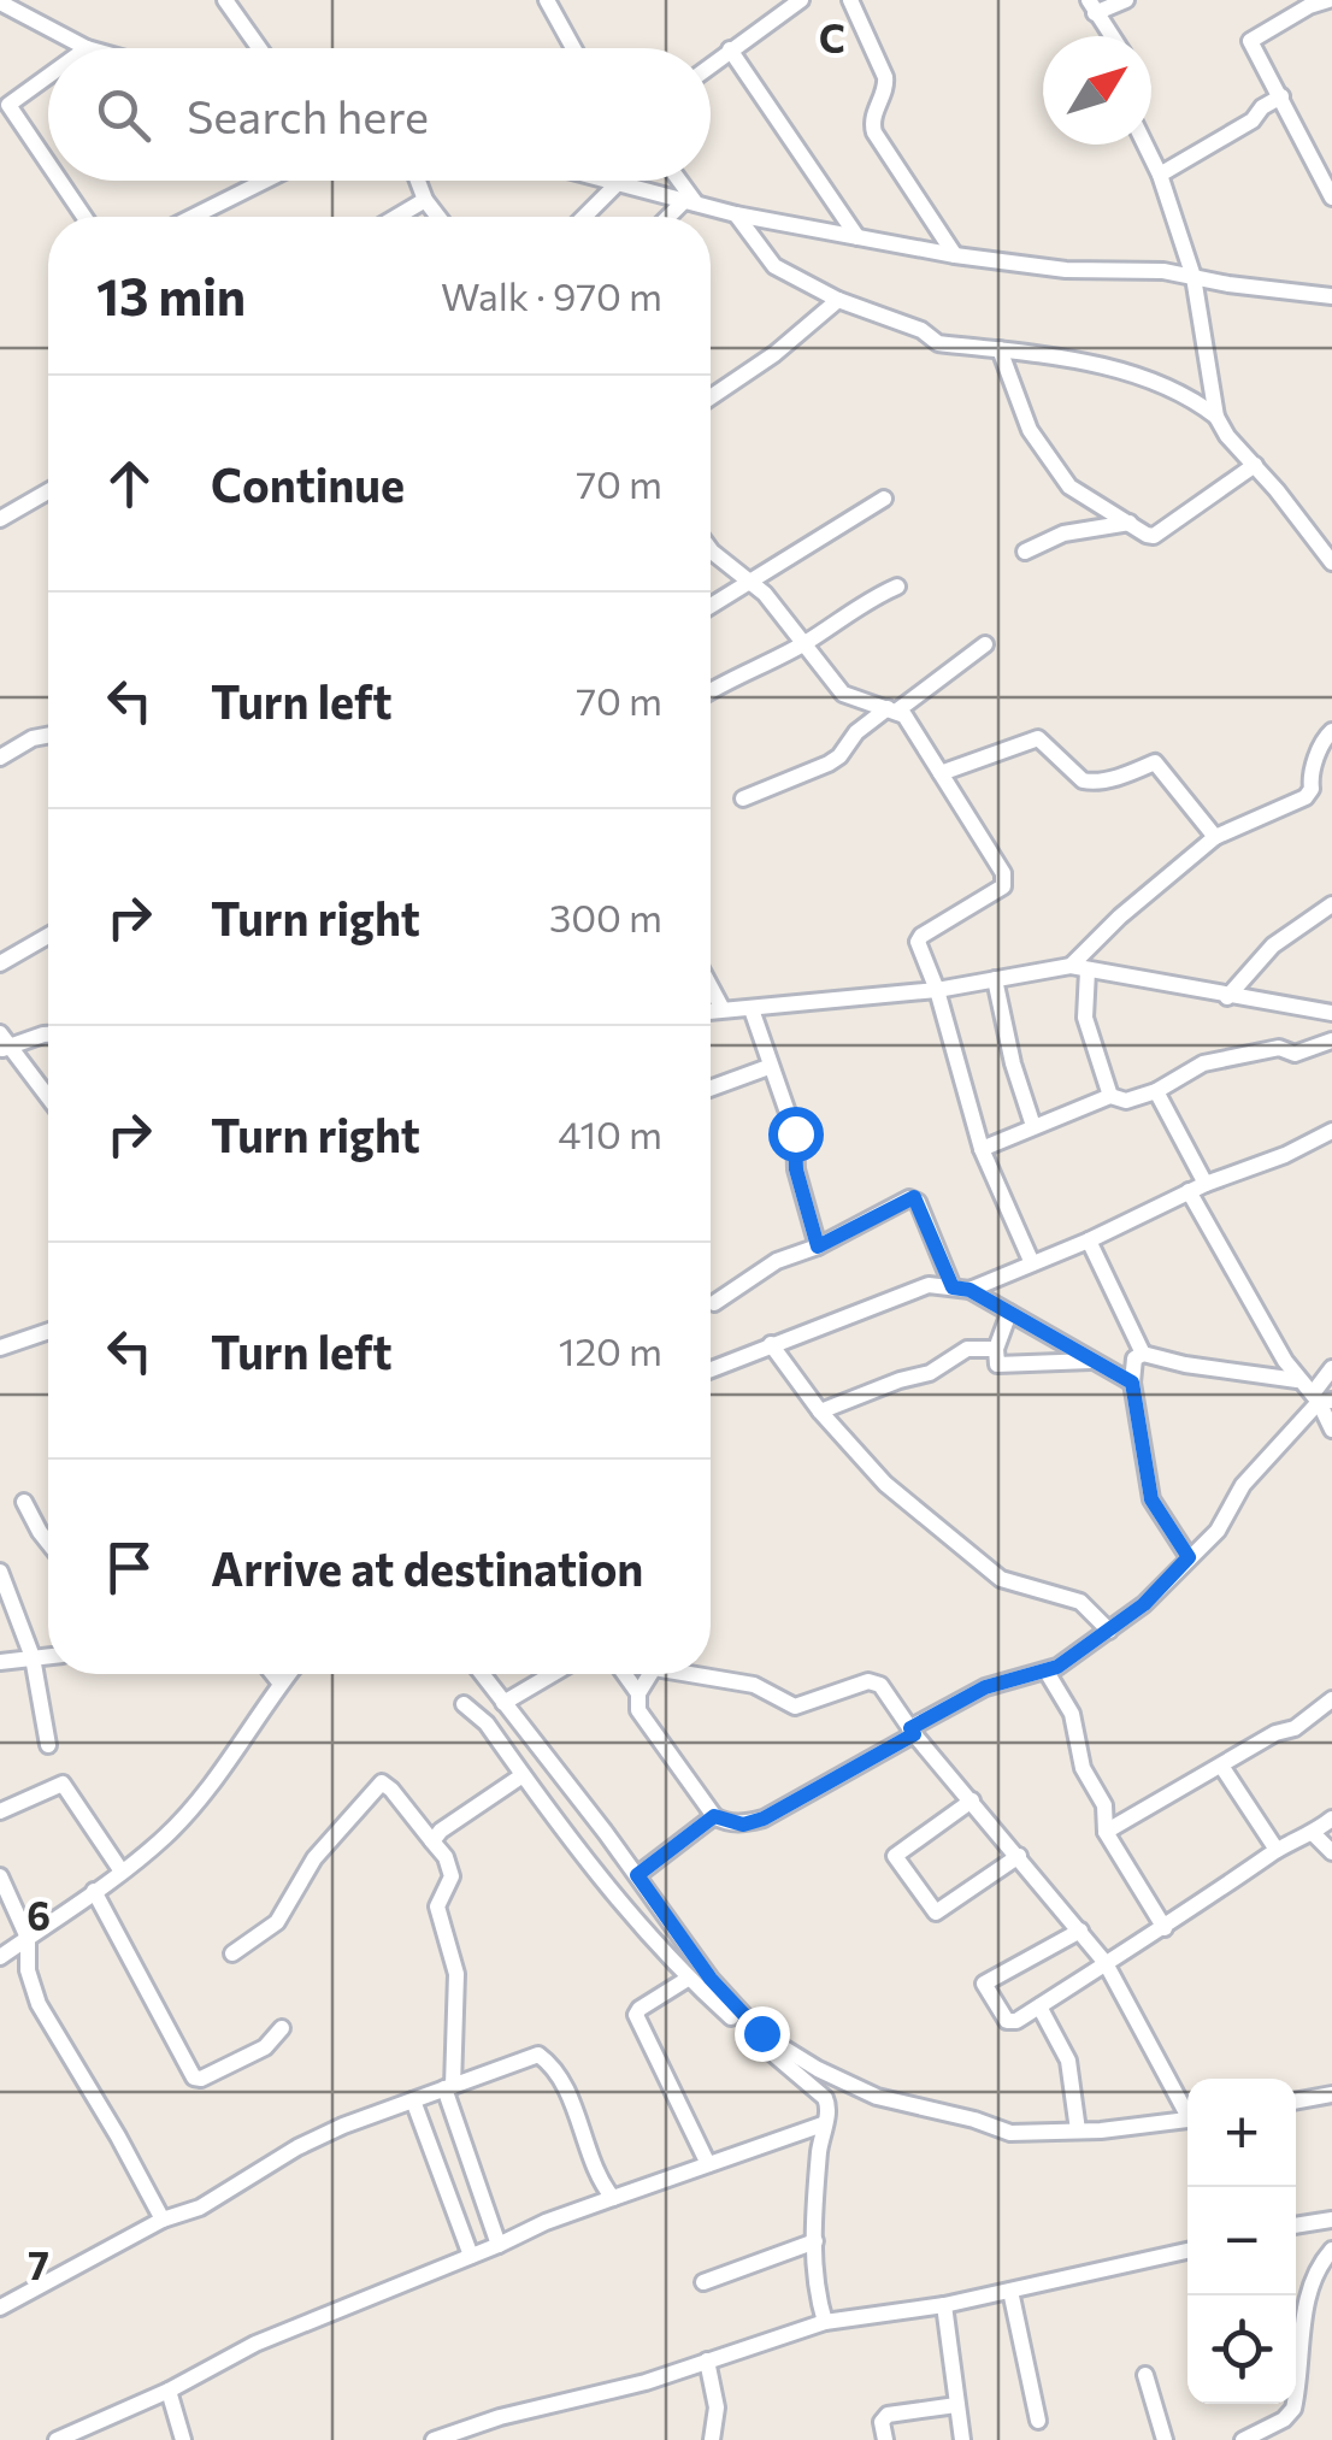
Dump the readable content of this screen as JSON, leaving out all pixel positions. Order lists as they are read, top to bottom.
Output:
{
  "north": "top right",
  "page": {
    "search": "Search here",
    "heading": ["13 min", "Walk · 970 m"],
    "list": [
      ["Continue", "70 m"],
      ["Turn left", "70 m"],
      ["Turn right", "300 m"],
      ["Turn right", "410 m"],
      ["Turn left", "120 m"],
      "Arrive at destination"
    ],
    "map_buttons": ["+", "−"]
  },
  "grid": {
    "columns": ["C"],
    "rows": ["6", "7"]
  }
}
